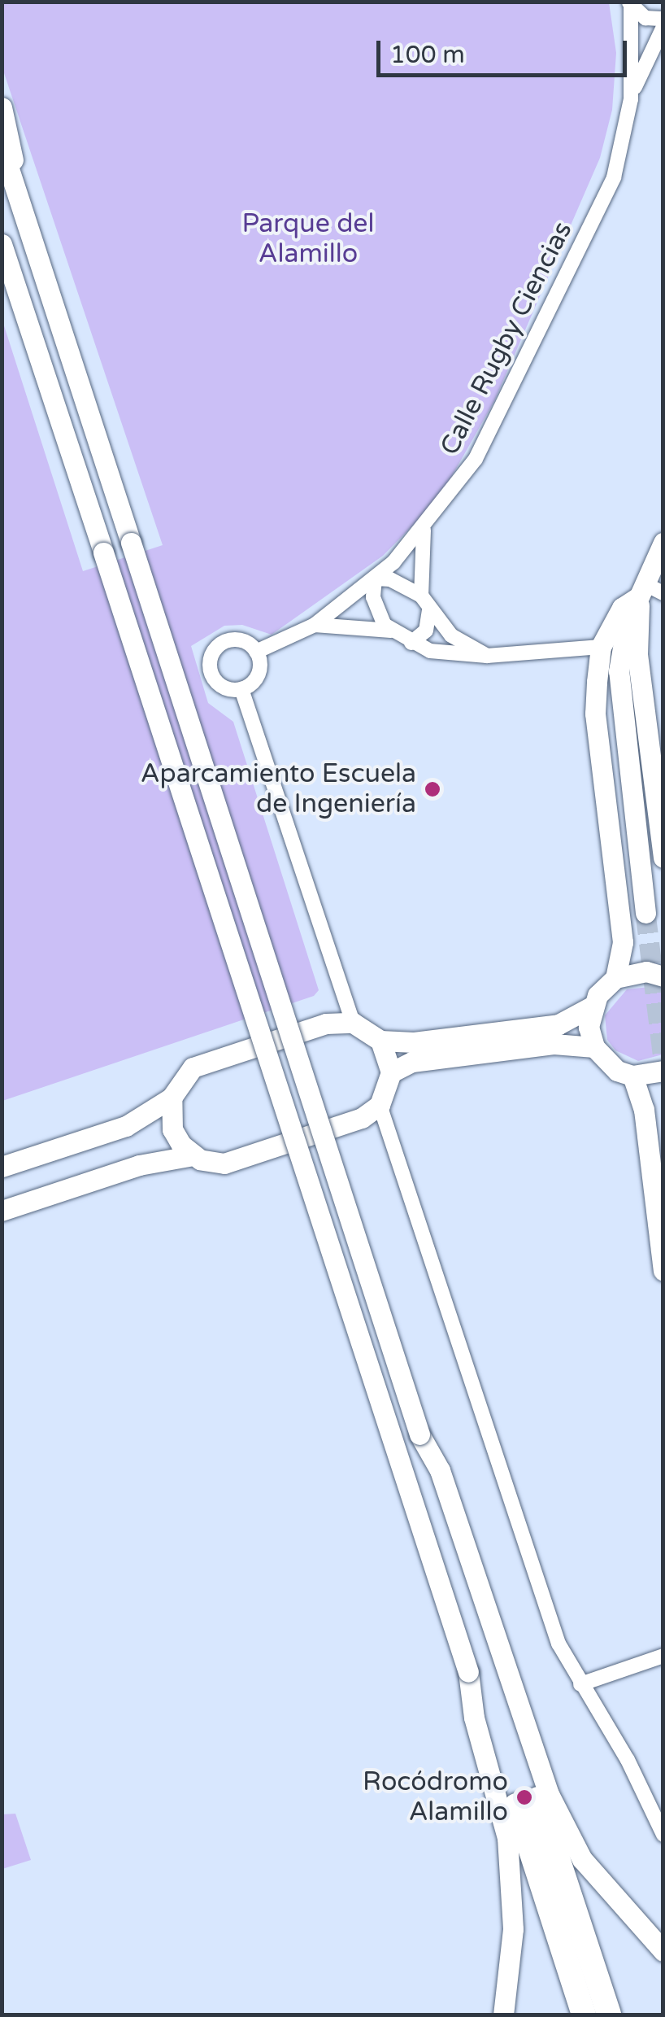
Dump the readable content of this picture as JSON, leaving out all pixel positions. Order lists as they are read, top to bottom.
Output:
{
  "streets": {
    "street": ["Calle Rugby Ciencias"]
  },
  "parks": ["Parque del Alamillo"],
  "places": ["Aparcamiento Escuela de Ingeniería", "Rocódromo Alamillo"],
  "scale_bar": "100 m"
}
